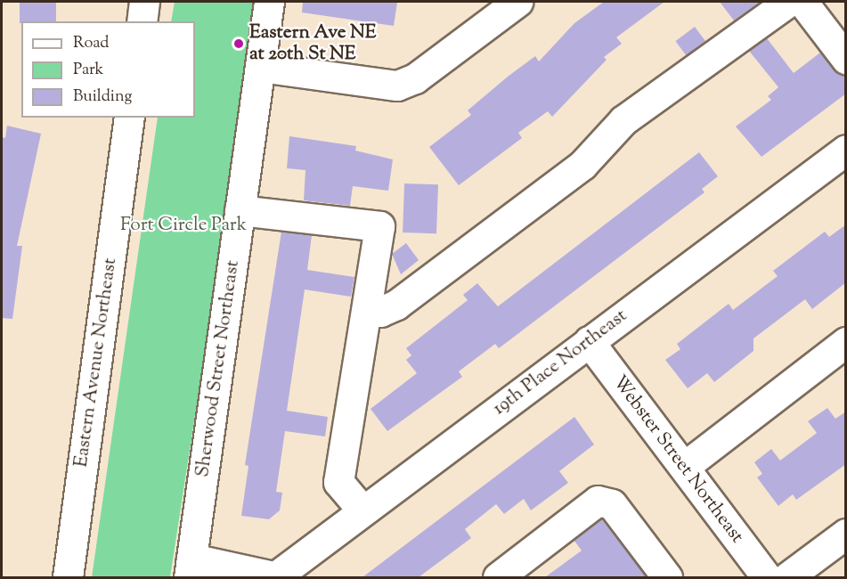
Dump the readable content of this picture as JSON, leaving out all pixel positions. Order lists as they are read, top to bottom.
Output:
{
  "streets": {
    "street": [
      "Eastern Avenue Northeast",
      "19th Place Northeast",
      "Sherwood Street Northeast",
      "Webster Street Northeast"
    ]
  },
  "crossings": [
    ["19th Place Northeast", "Webster Street Northeast"]
  ],
  "parks": ["Fort Circle Park"],
  "places": ["Eastern Ave NE at 20th St NE"],
  "legend": ["Road", "Park", "Building"]
}
